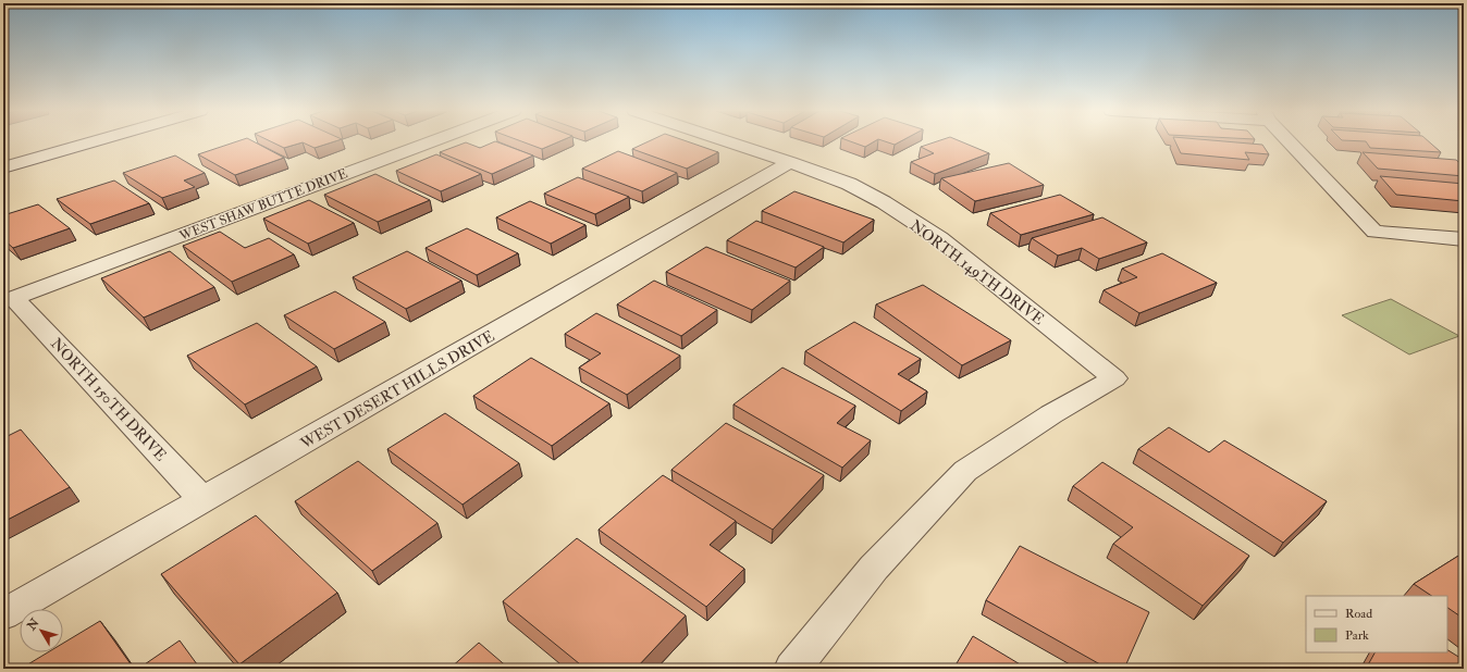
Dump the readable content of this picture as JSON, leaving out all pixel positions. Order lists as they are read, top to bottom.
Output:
{
  "streets": {
    "street": [
      "WEST SHAW BUTTE DRIVE",
      "NORTH 149TH DRIVE",
      "WEST DESERT HILLS DRIVE",
      "NORTH 150TH DRIVE"
    ]
  },
  "crossings": [
    ["WEST SHAW BUTTE DRIVE", "NORTH 150TH DRIVE"],
    ["NORTH 149TH DRIVE", "WEST DESERT HILLS DRIVE"],
    ["WEST DESERT HILLS DRIVE", "NORTH 150TH DRIVE"]
  ],
  "legend": ["Road", "Park"],
  "north": "top left"
}
